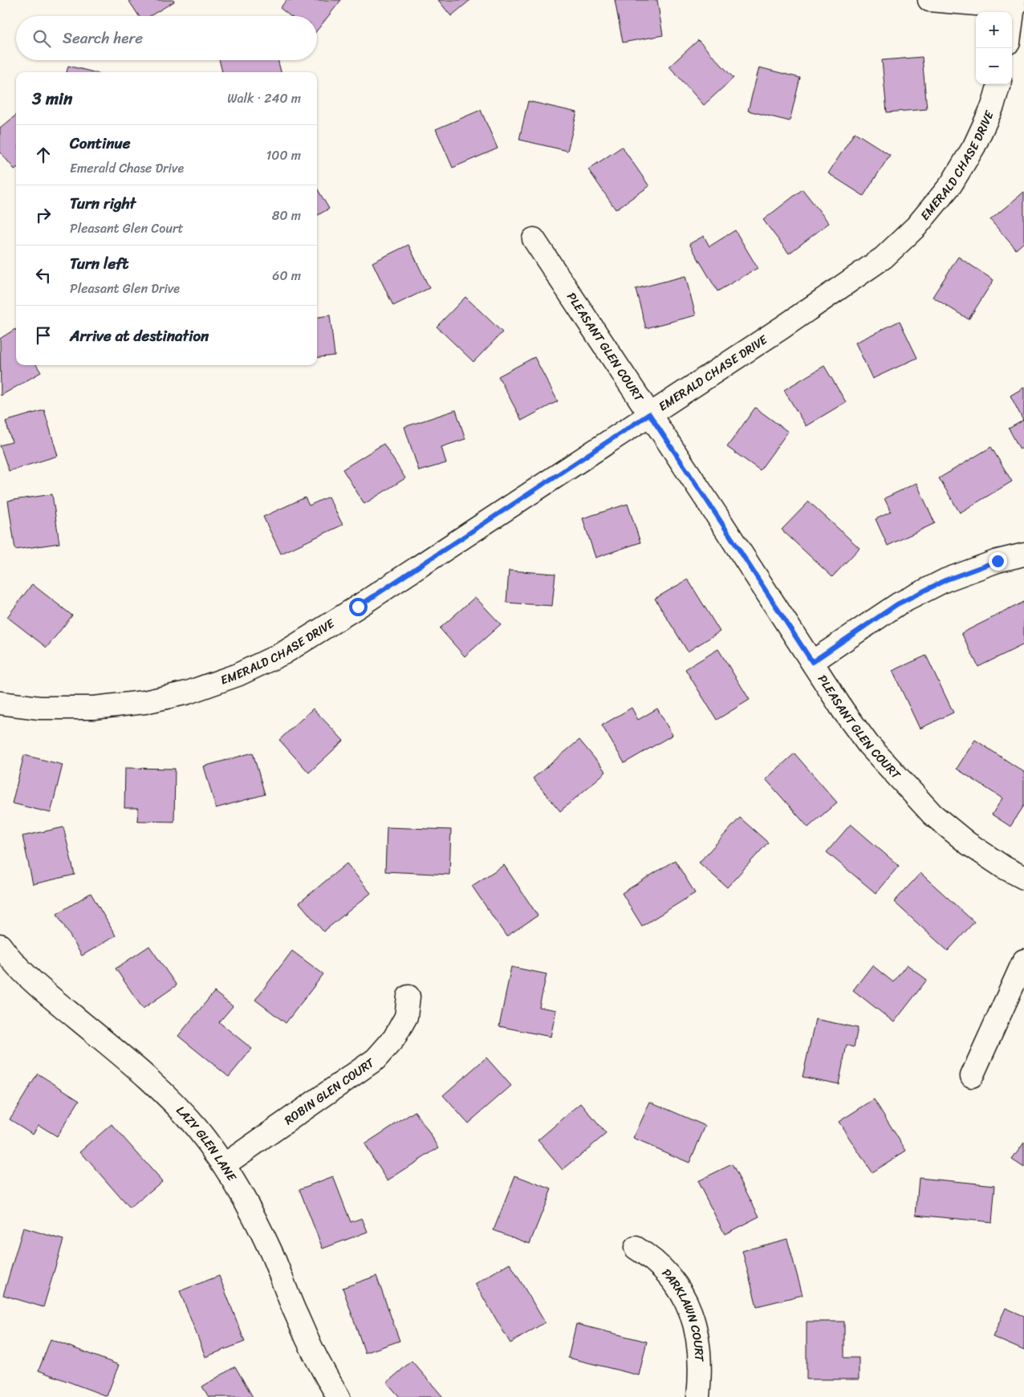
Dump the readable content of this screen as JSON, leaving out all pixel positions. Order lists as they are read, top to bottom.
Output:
{
  "streets": {
    "street": [
      "EMERALD CHASE DRIVE",
      "PLEASANT GLEN COURT",
      "ROBIN GLEN COURT",
      "LAZY GLEN LANE",
      "PARKLAWN COURT"
    ]
  },
  "crossings": [
    ["EMERALD CHASE DRIVE", "PLEASANT GLEN COURT"],
    ["ROBIN GLEN COURT", "LAZY GLEN LANE"]
  ],
  "page": {
    "map_buttons": ["+", "−"],
    "search": "Search here",
    "heading": ["3 min", "Walk · 240 m"],
    "list": [
      ["Continue", "Emerald Chase Drive", "100 m"],
      ["Turn right", "Pleasant Glen Court", "80 m"],
      ["Turn left", "Pleasant Glen Drive", "60 m"],
      "Arrive at destination"
    ]
  }
}
